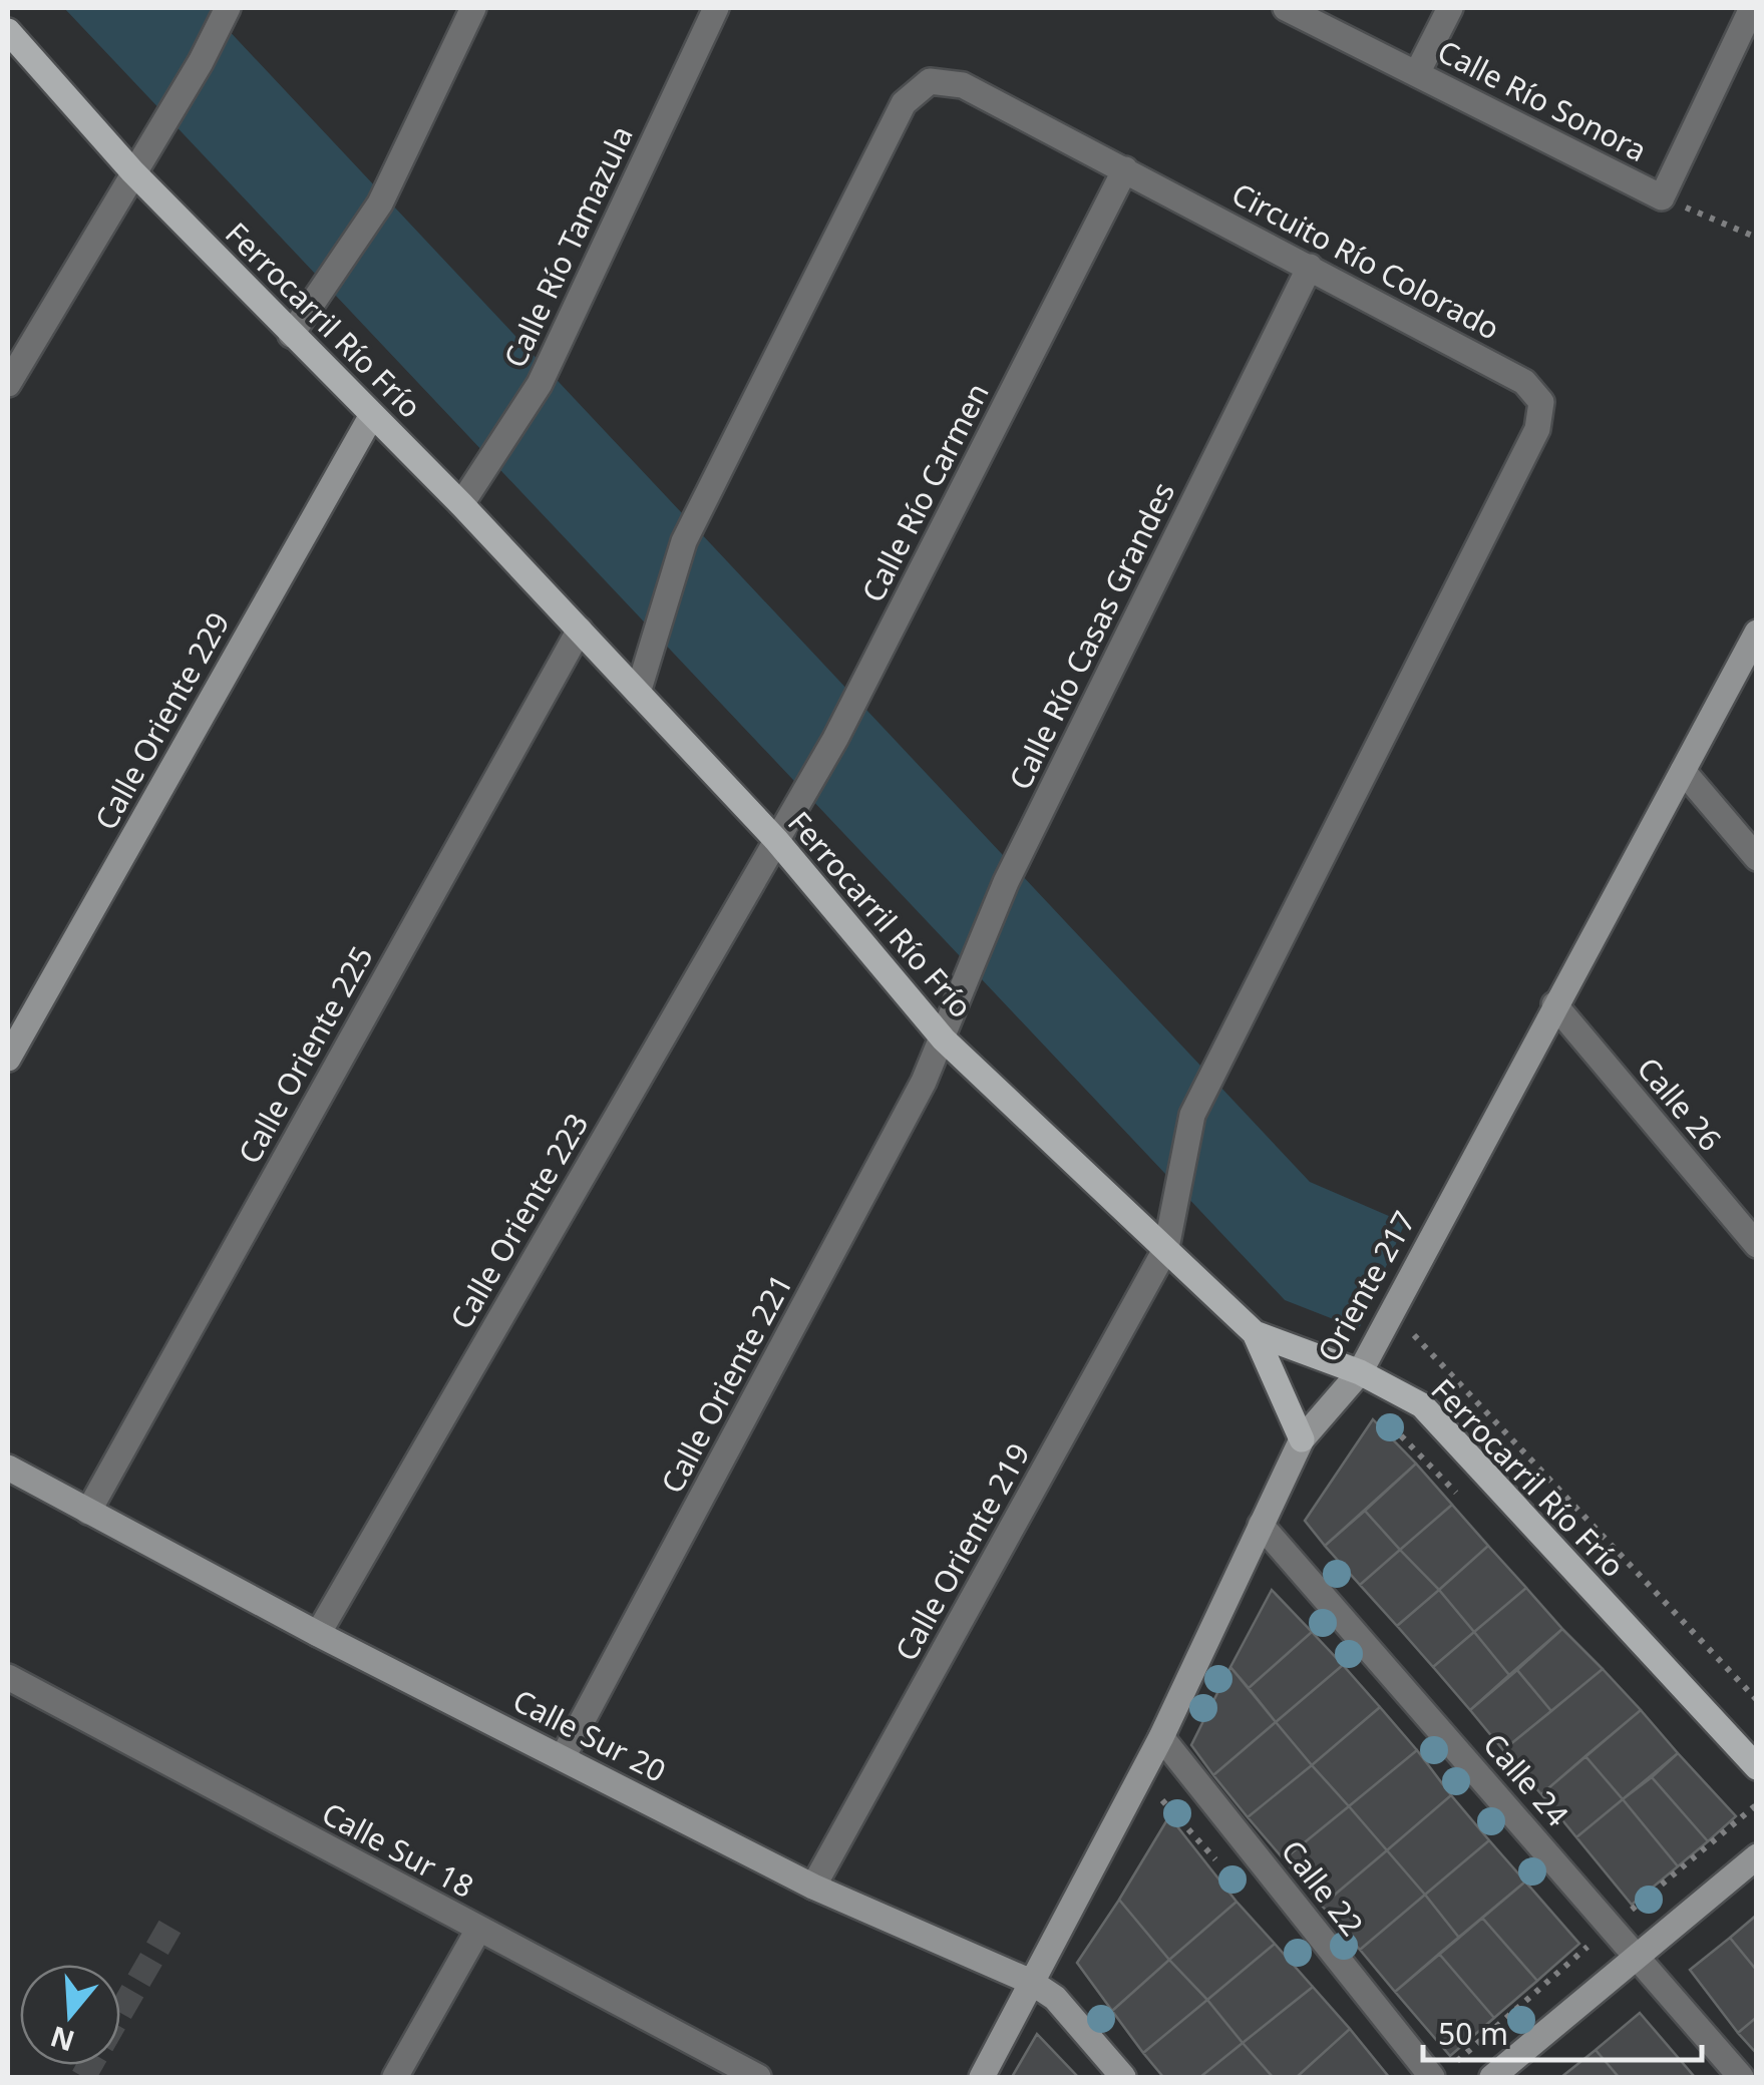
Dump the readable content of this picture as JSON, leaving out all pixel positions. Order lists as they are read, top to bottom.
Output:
{
  "streets": {
    "main road": ["Ferrocarril Río Frío"],
    "street": [
      "Calle Río Sonora",
      "Calle Río Tamazula",
      "Circuito Río Colorado",
      "Calle Río Carmen",
      "Calle Río Casas Grandes",
      "Calle Oriente 229",
      "Calle Oriente 225",
      "Calle 26",
      "Calle Oriente 223",
      "Oriente 217",
      "Calle Oriente 221",
      "Calle Oriente 219",
      "Calle Sur 20",
      "Calle 24",
      "Calle Sur 18",
      "Calle 22"
    ]
  },
  "crossings": [
    ["Calle Río Tamazula", "Ferrocarril Río Frío"],
    ["Circuito Río Colorado", "Ferrocarril Río Frío"],
    ["Circuito Río Colorado", "Calle Río Carmen"],
    ["Circuito Río Colorado", "Calle Río Casas Grandes"],
    ["Circuito Río Colorado", "Calle Oriente 219"],
    ["Ferrocarril Río Frío", "Calle Río Carmen"],
    ["Ferrocarril Río Frío", "Calle Río Casas Grandes"],
    ["Ferrocarril Río Frío", "Calle Oriente 229"],
    ["Ferrocarril Río Frío", "Calle Oriente 225"],
    ["Ferrocarril Río Frío", "Calle Oriente 223"],
    ["Ferrocarril Río Frío", "Oriente 217"],
    ["Ferrocarril Río Frío", "Calle Oriente 221"],
    ["Ferrocarril Río Frío", "Calle Oriente 219"],
    ["Calle Río Carmen", "Calle Oriente 223"],
    ["Calle Río Casas Grandes", "Calle Oriente 221"],
    ["Calle Oriente 225", "Calle Sur 20"],
    ["Calle 26", "Oriente 217"],
    ["Calle Oriente 223", "Calle Sur 20"],
    ["Oriente 217", "Calle Sur 20"],
    ["Oriente 217", "Calle 24"],
    ["Oriente 217", "Calle 22"],
    ["Calle Oriente 221", "Calle Sur 20"],
    ["Calle Oriente 219", "Calle Sur 20"]
  ],
  "scale_bar": "50 m",
  "north": "bottom"
}
